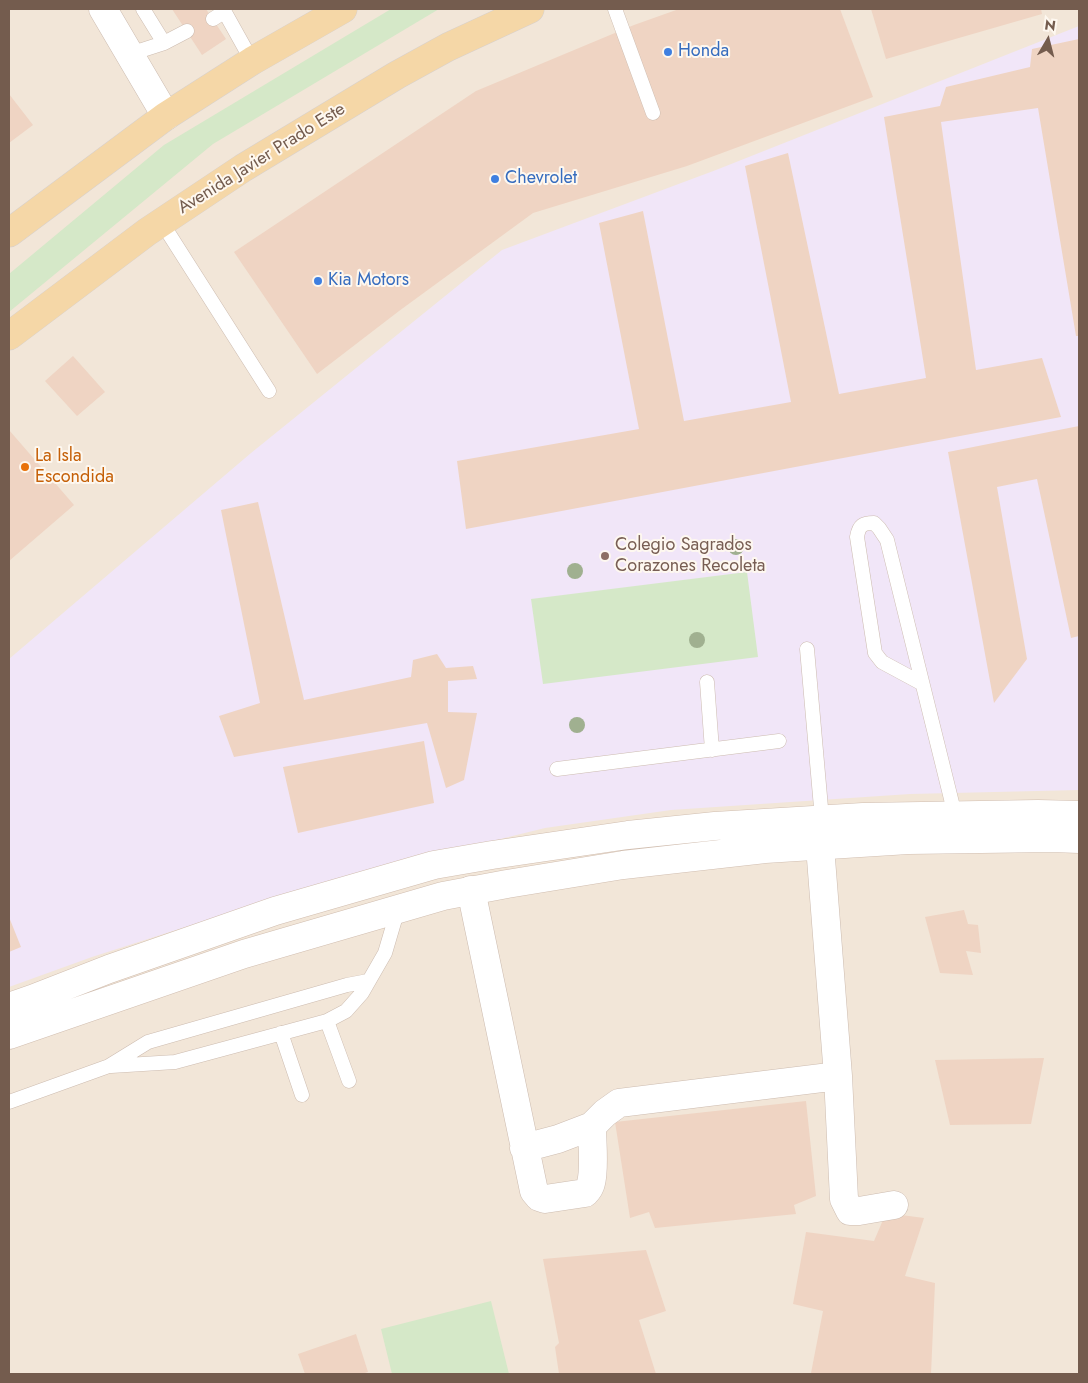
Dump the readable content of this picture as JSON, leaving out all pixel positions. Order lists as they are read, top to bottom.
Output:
{
  "streets": {
    "main road": ["Avenida Javier Prado Este"]
  },
  "places": [
    "Honda",
    "Chevrolet",
    "Kia Motors",
    "La Isla Escondida",
    "Colegio Sagrados Corazones Recoleta"
  ],
  "north": "top"
}
